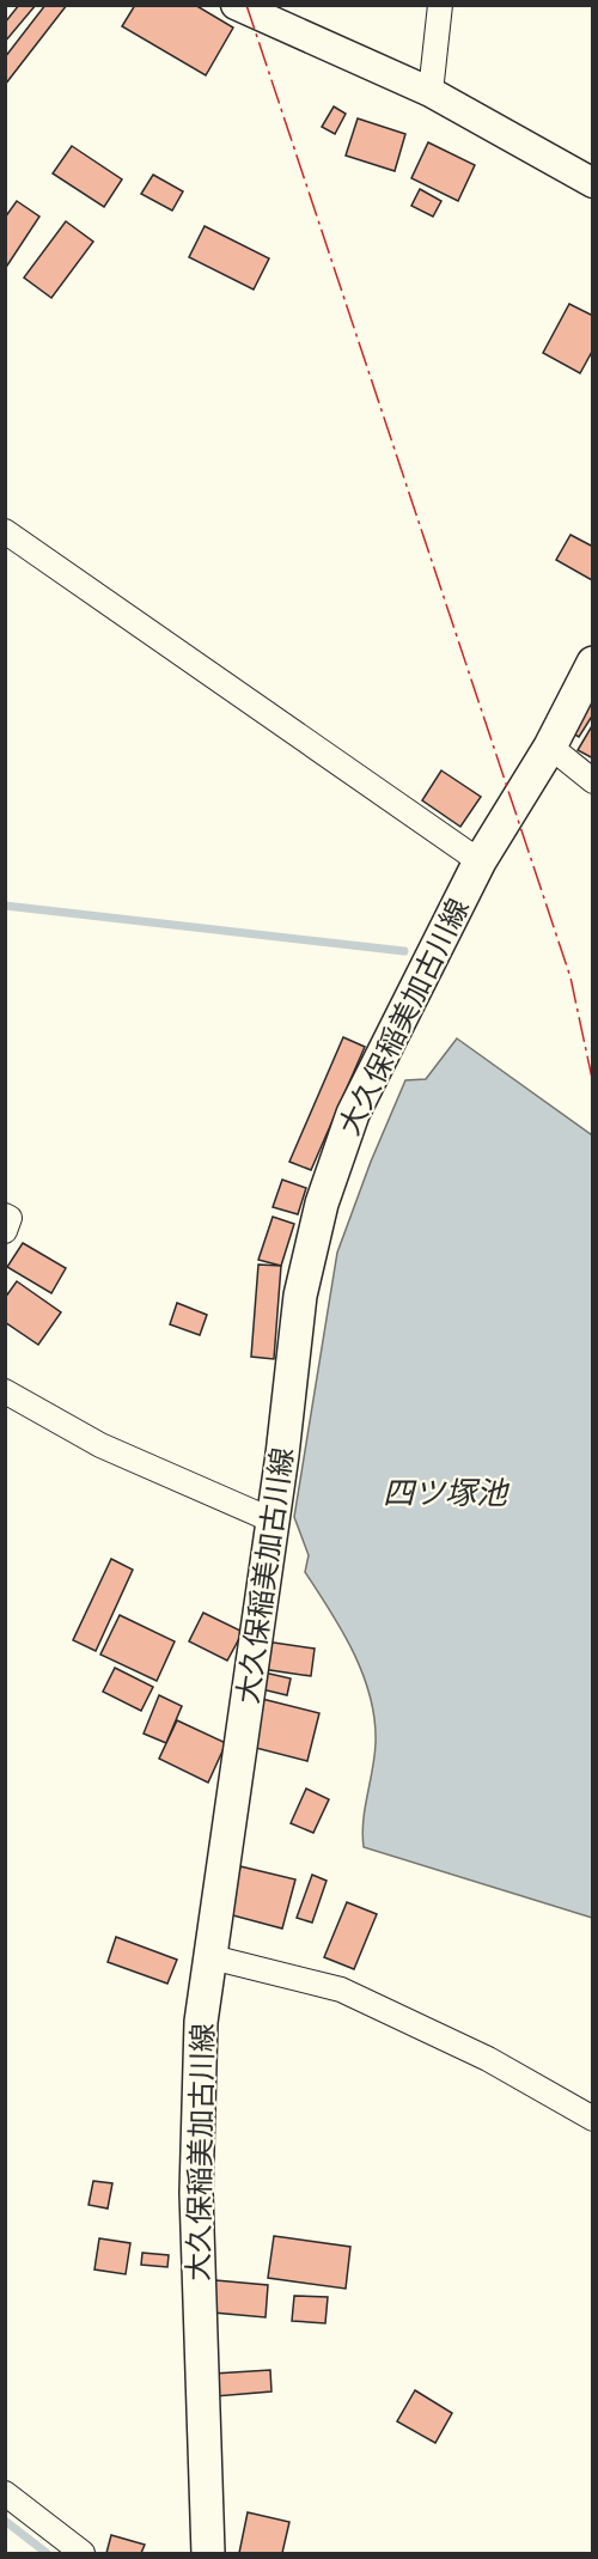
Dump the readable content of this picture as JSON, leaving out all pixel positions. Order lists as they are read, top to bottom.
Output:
{
  "streets": {
    "main road": ["大久保稲美加古川線"]
  },
  "water": ["四ツ塚池"]
}
